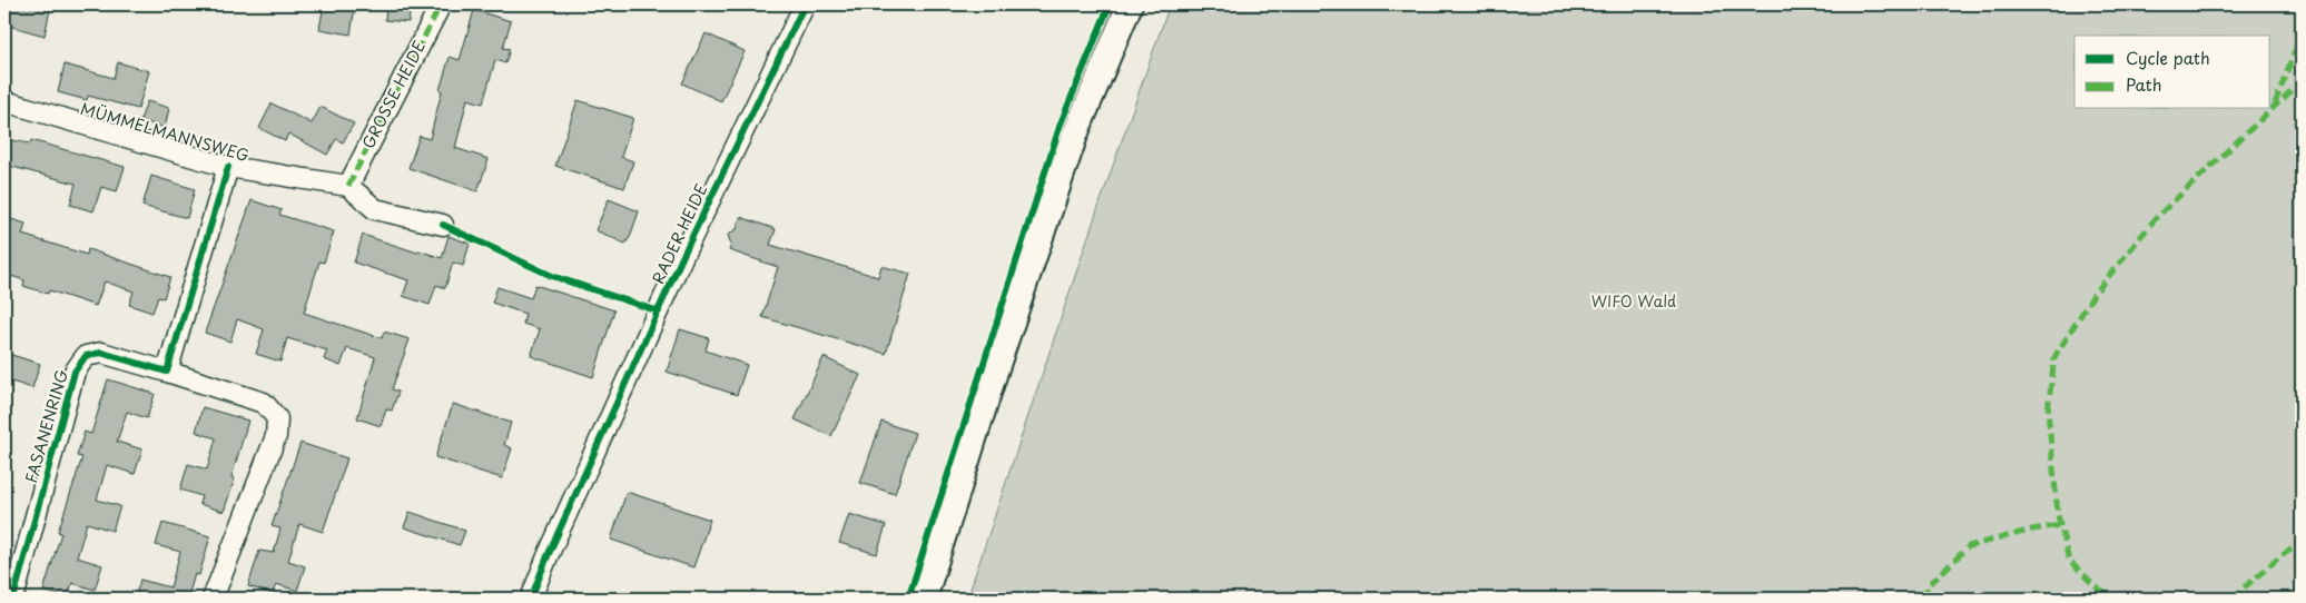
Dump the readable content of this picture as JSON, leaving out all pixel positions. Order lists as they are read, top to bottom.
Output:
{
  "streets": {
    "street": [
      "GROSSE HEIDE",
      "MÜMMELMANNSWEG",
      "RADER HEIDE",
      "FASANENRING"
    ]
  },
  "crossings": [
    ["GROSSE HEIDE", "MÜMMELMANNSWEG"]
  ],
  "parks": ["WIFO Wald"],
  "legend": ["Cycle path", "Path"]
}
